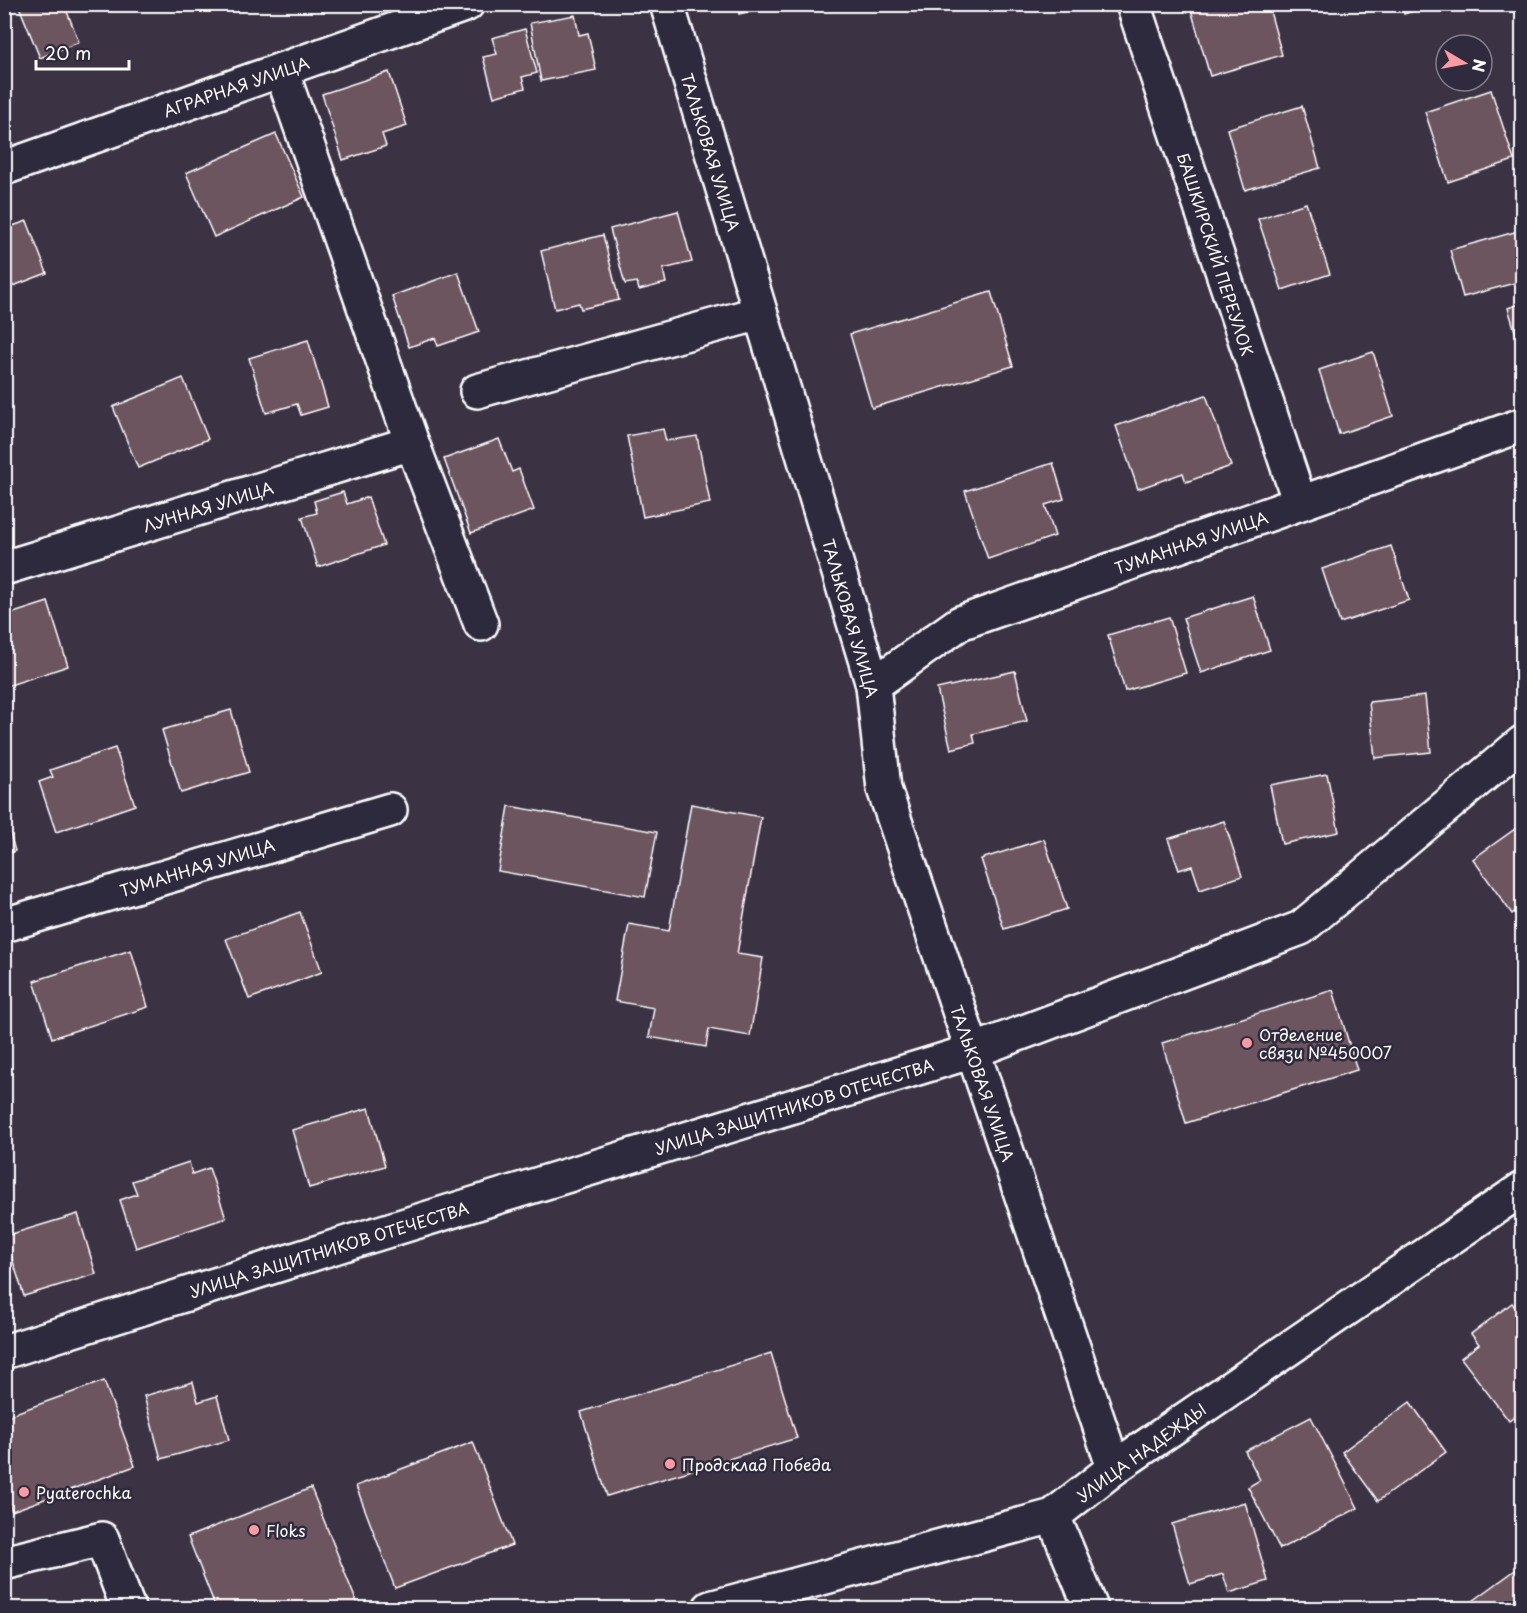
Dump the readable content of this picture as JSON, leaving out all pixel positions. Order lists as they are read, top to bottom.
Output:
{
  "streets": {
    "street": [
      "АГРАРНАЯ УЛИЦА",
      "ТАЛЬКОВАЯ УЛИЦА",
      "БАШКИРСКИЙ ПЕРЕУЛОК",
      "ЛУННАЯ УЛИЦА",
      "ТУМАННАЯ УЛИЦА",
      "УЛИЦА ЗАЩИТНИКОВ ОТЕЧЕСТВА",
      "УЛИЦА НАДЕЖДЫ"
    ]
  },
  "crossings": [
    ["ТАЛЬКОВАЯ УЛИЦА", "ТУМАННАЯ УЛИЦА"],
    ["ТАЛЬКОВАЯ УЛИЦА", "УЛИЦА ЗАЩИТНИКОВ ОТЕЧЕСТВА"],
    ["ТАЛЬКОВАЯ УЛИЦА", "УЛИЦА НАДЕЖДЫ"],
    ["БАШКИРСКИЙ ПЕРЕУЛОК", "ТУМАННАЯ УЛИЦА"]
  ],
  "places": [
    "Отделение связи №450007",
    "Продсклад Победа",
    "Pyaterochka",
    "Floks"
  ],
  "scale_bar": "20 m",
  "north": "right"
}
